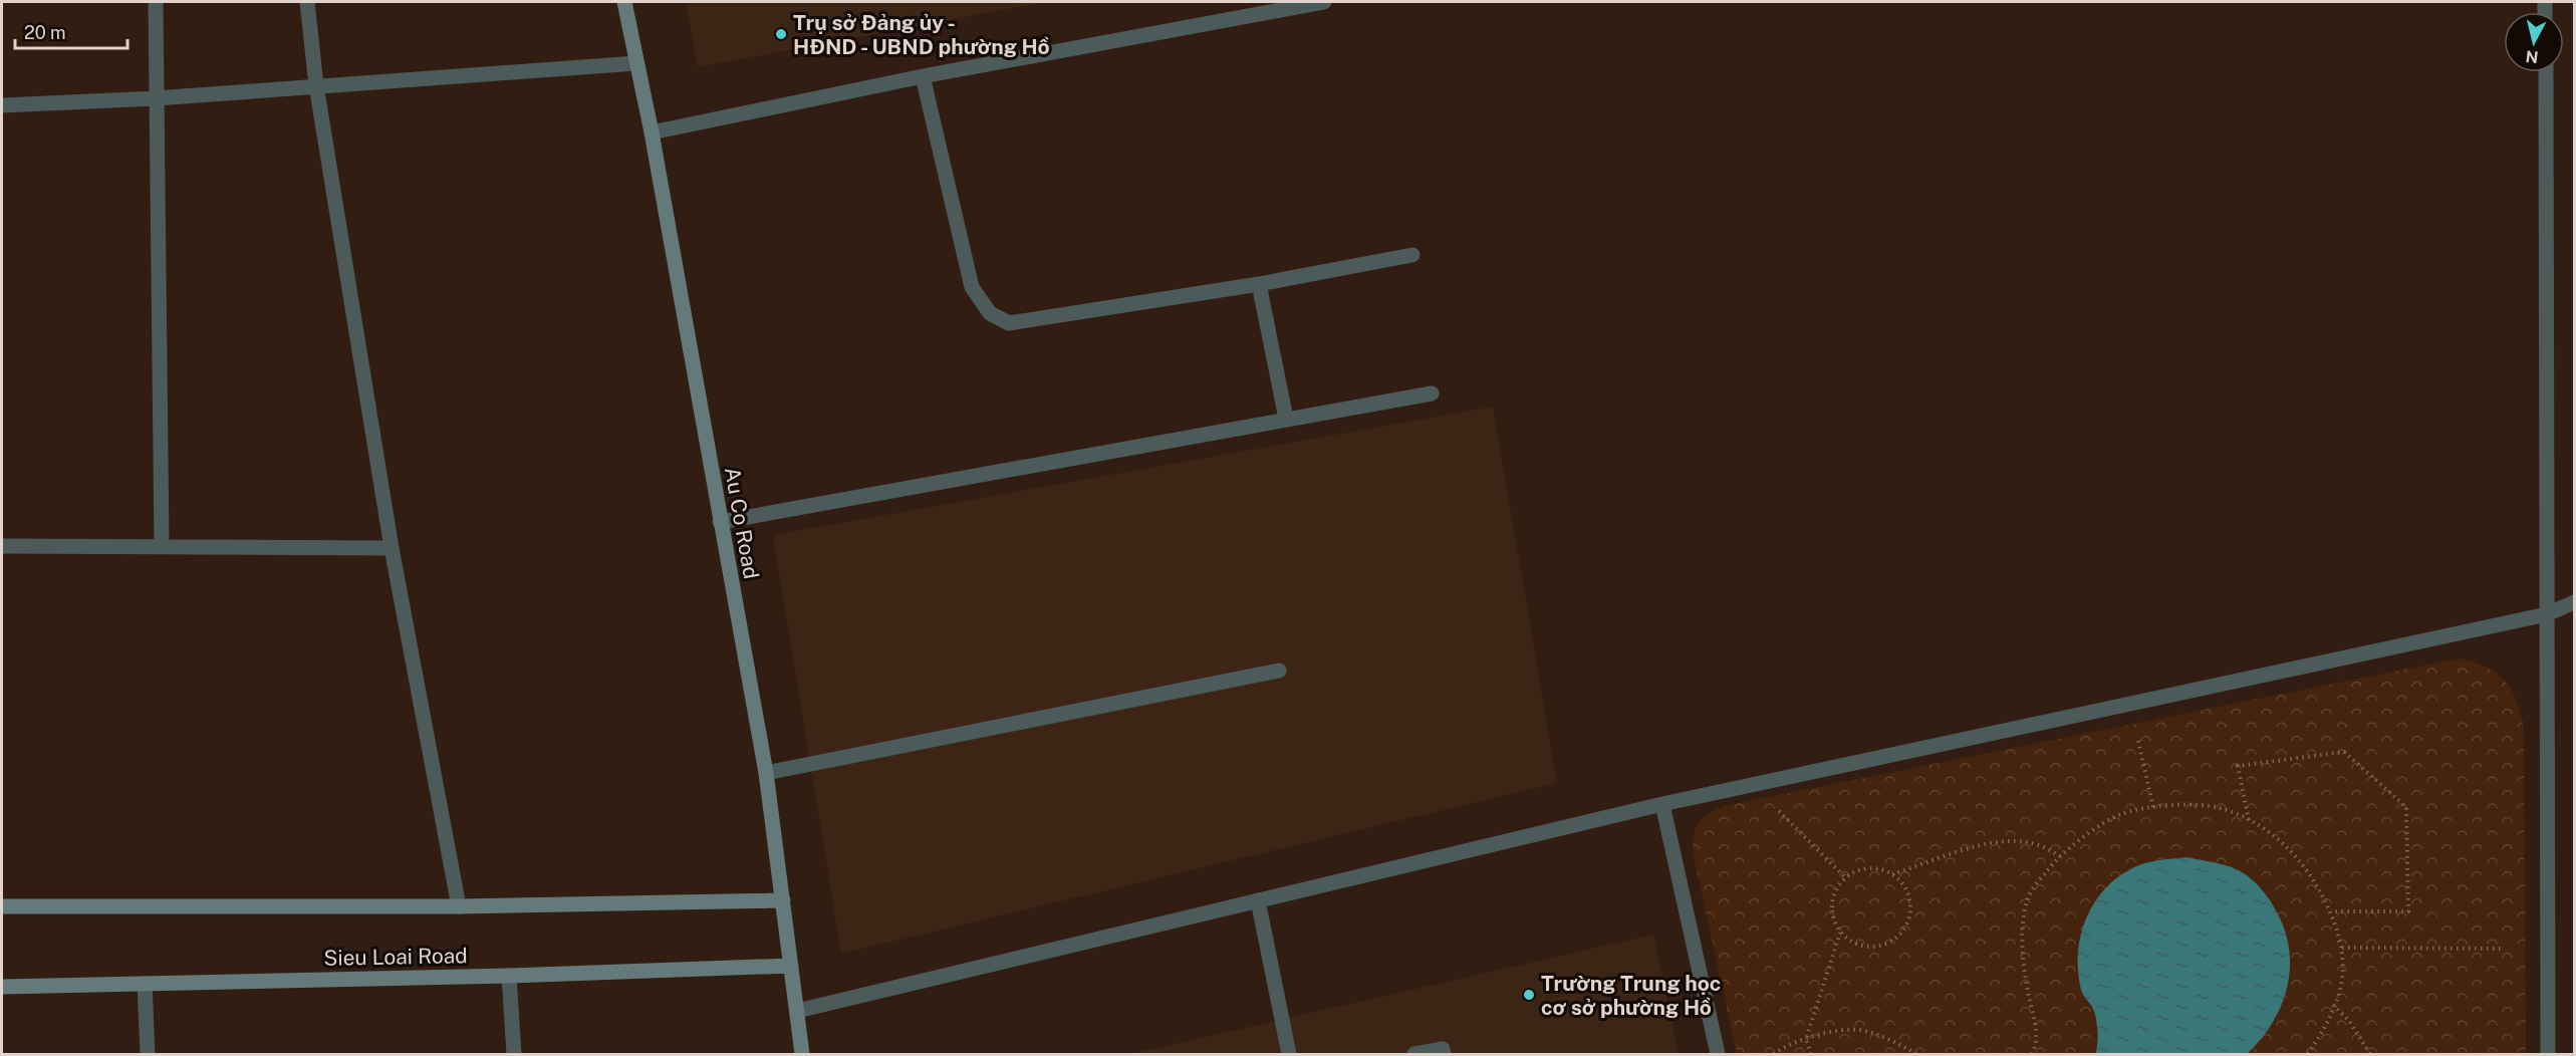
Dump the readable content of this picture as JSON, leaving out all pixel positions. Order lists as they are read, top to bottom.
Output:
{
  "streets": {
    "main road": ["Au Co Road", "Sieu Loai Road"]
  },
  "crossings": [
    ["Au Co Road", "Sieu Loai Road"]
  ],
  "places": ["Trụ sở Đảng ủy - HĐND - UBND phường Hồ", "Trường Trung học cơ sở phường Hồ"],
  "scale_bar": "20 m",
  "north": "bottom"
}
